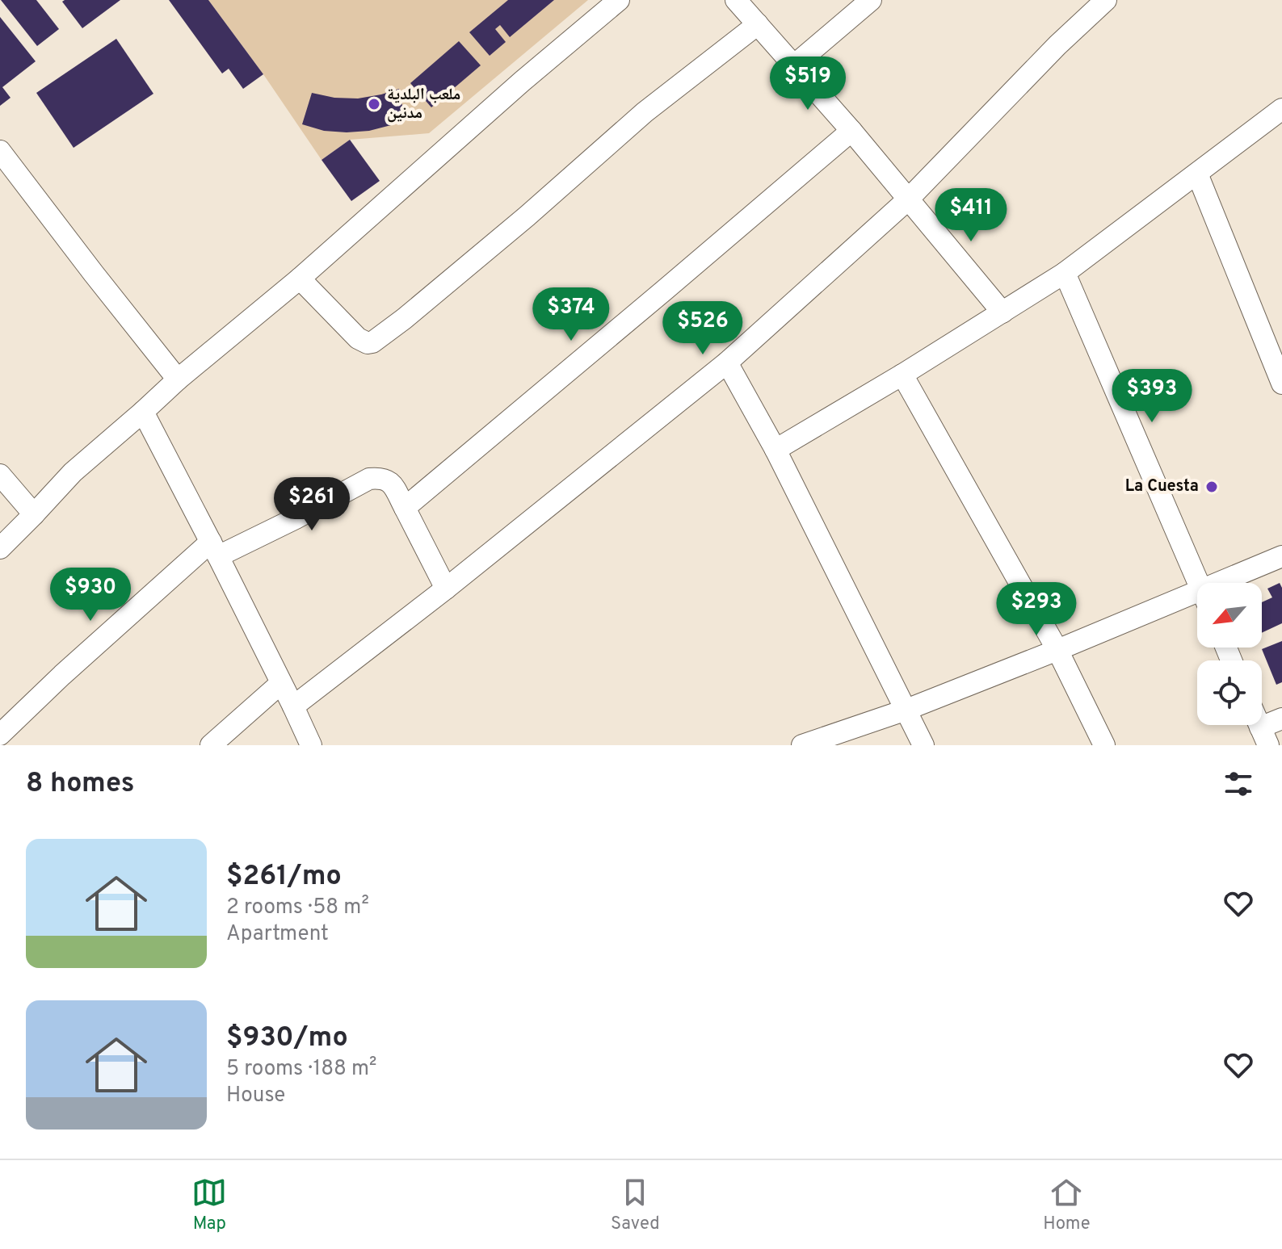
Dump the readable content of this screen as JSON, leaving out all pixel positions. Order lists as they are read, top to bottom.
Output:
{
  "places": ["ملعب البلدية مدنين", "La Cuesta"],
  "north": "bottom left",
  "page": {
    "price": [
      "$519",
      "$411",
      "$374",
      "$526",
      "$393",
      "$261",
      "$930",
      "$293"
    ],
    "heading": "8 homes",
    "list": [
      {
        "name": "$261/mo",
        "note": "2 rooms · 58 m² · Apartment"
      },
      {
        "name": "$930/mo",
        "note": "5 rooms · 188 m² · House"
      }
    ],
    "tabs": ["Map", "Saved", "Home"]
  }
}
